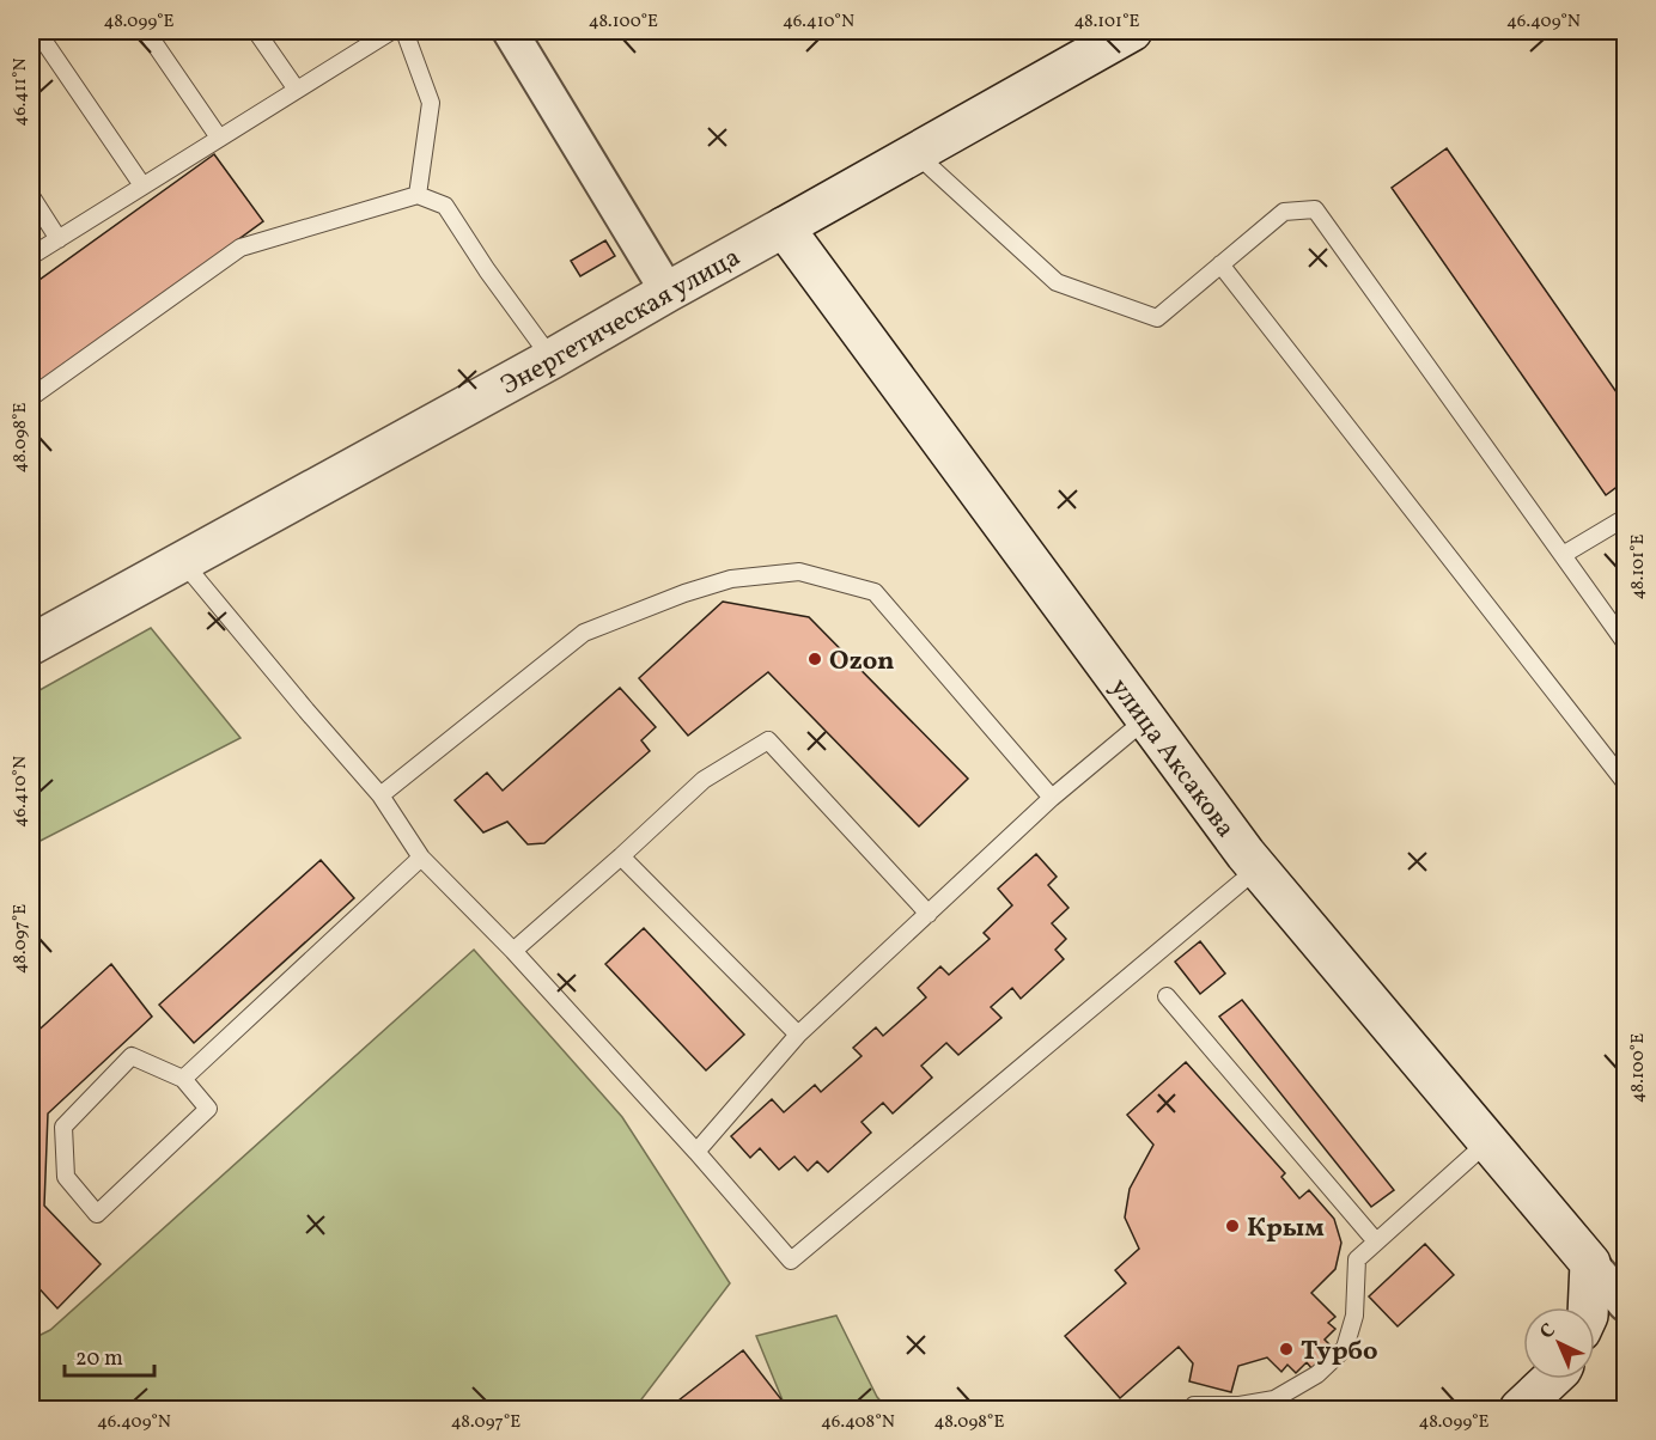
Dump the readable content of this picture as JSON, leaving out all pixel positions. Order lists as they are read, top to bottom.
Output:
{
  "streets": {
    "main road": ["Энергетическая улица", "улица Аксакова"]
  },
  "crossings": [
    ["Энергетическая улица", "улица Аксакова"]
  ],
  "places": ["Ozon", "Крым", "Турбо"],
  "scale_bar": "20 m",
  "north": "top left",
  "coordinates": [
    "48.099°E",
    "48.100°E",
    "46.410°N",
    "48.101°E",
    "46.409°N",
    "46.411°N",
    "48.098°E",
    "48.097°E",
    "46.408°N"
  ]
}
